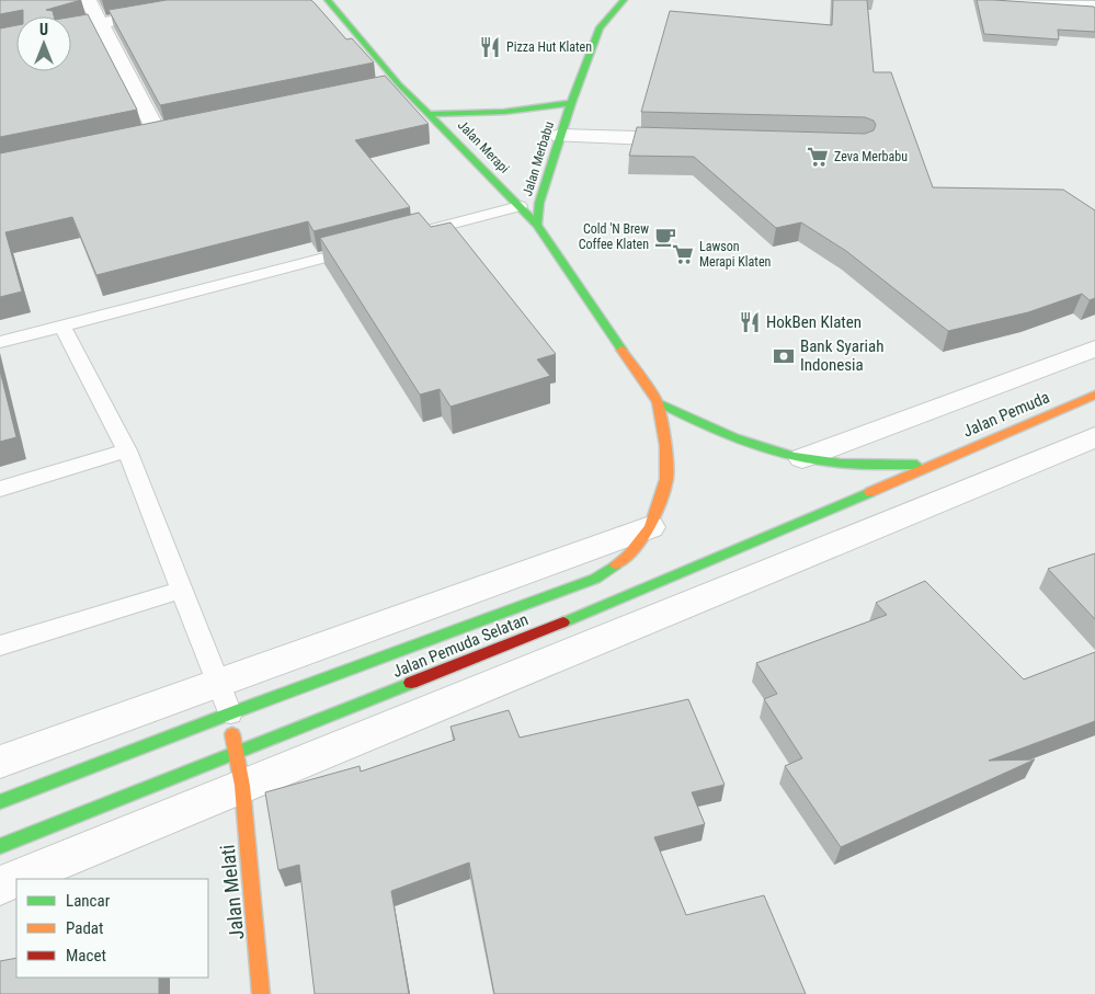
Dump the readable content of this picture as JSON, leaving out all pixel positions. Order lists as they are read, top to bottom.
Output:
{
  "streets": {
    "main road": [
      "Jalan Merapi",
      "Jalan Merbabu",
      "Jalan Pemuda",
      "Jalan Pemuda Selatan",
      "Jalan Melati"
    ]
  },
  "crossings": [
    ["Jalan Merapi", "Jalan Merbabu"],
    ["Jalan Pemuda", "Jalan Pemuda Selatan"],
    ["Jalan Pemuda Selatan", "Jalan Melati"]
  ],
  "places": {
    "restaurant": ["Pizza Hut Klaten", "HokBen Klaten"],
    "supermarket": ["Zeva Merbabu", "Lawson Merapi Klaten"],
    "cafe": ["Cold 'N Brew Coffee Klaten"],
    "bank": ["Bank Syariah Indonesia"]
  },
  "legend": ["Lancar", "Padat", "Macet"],
  "north": "top"
}
